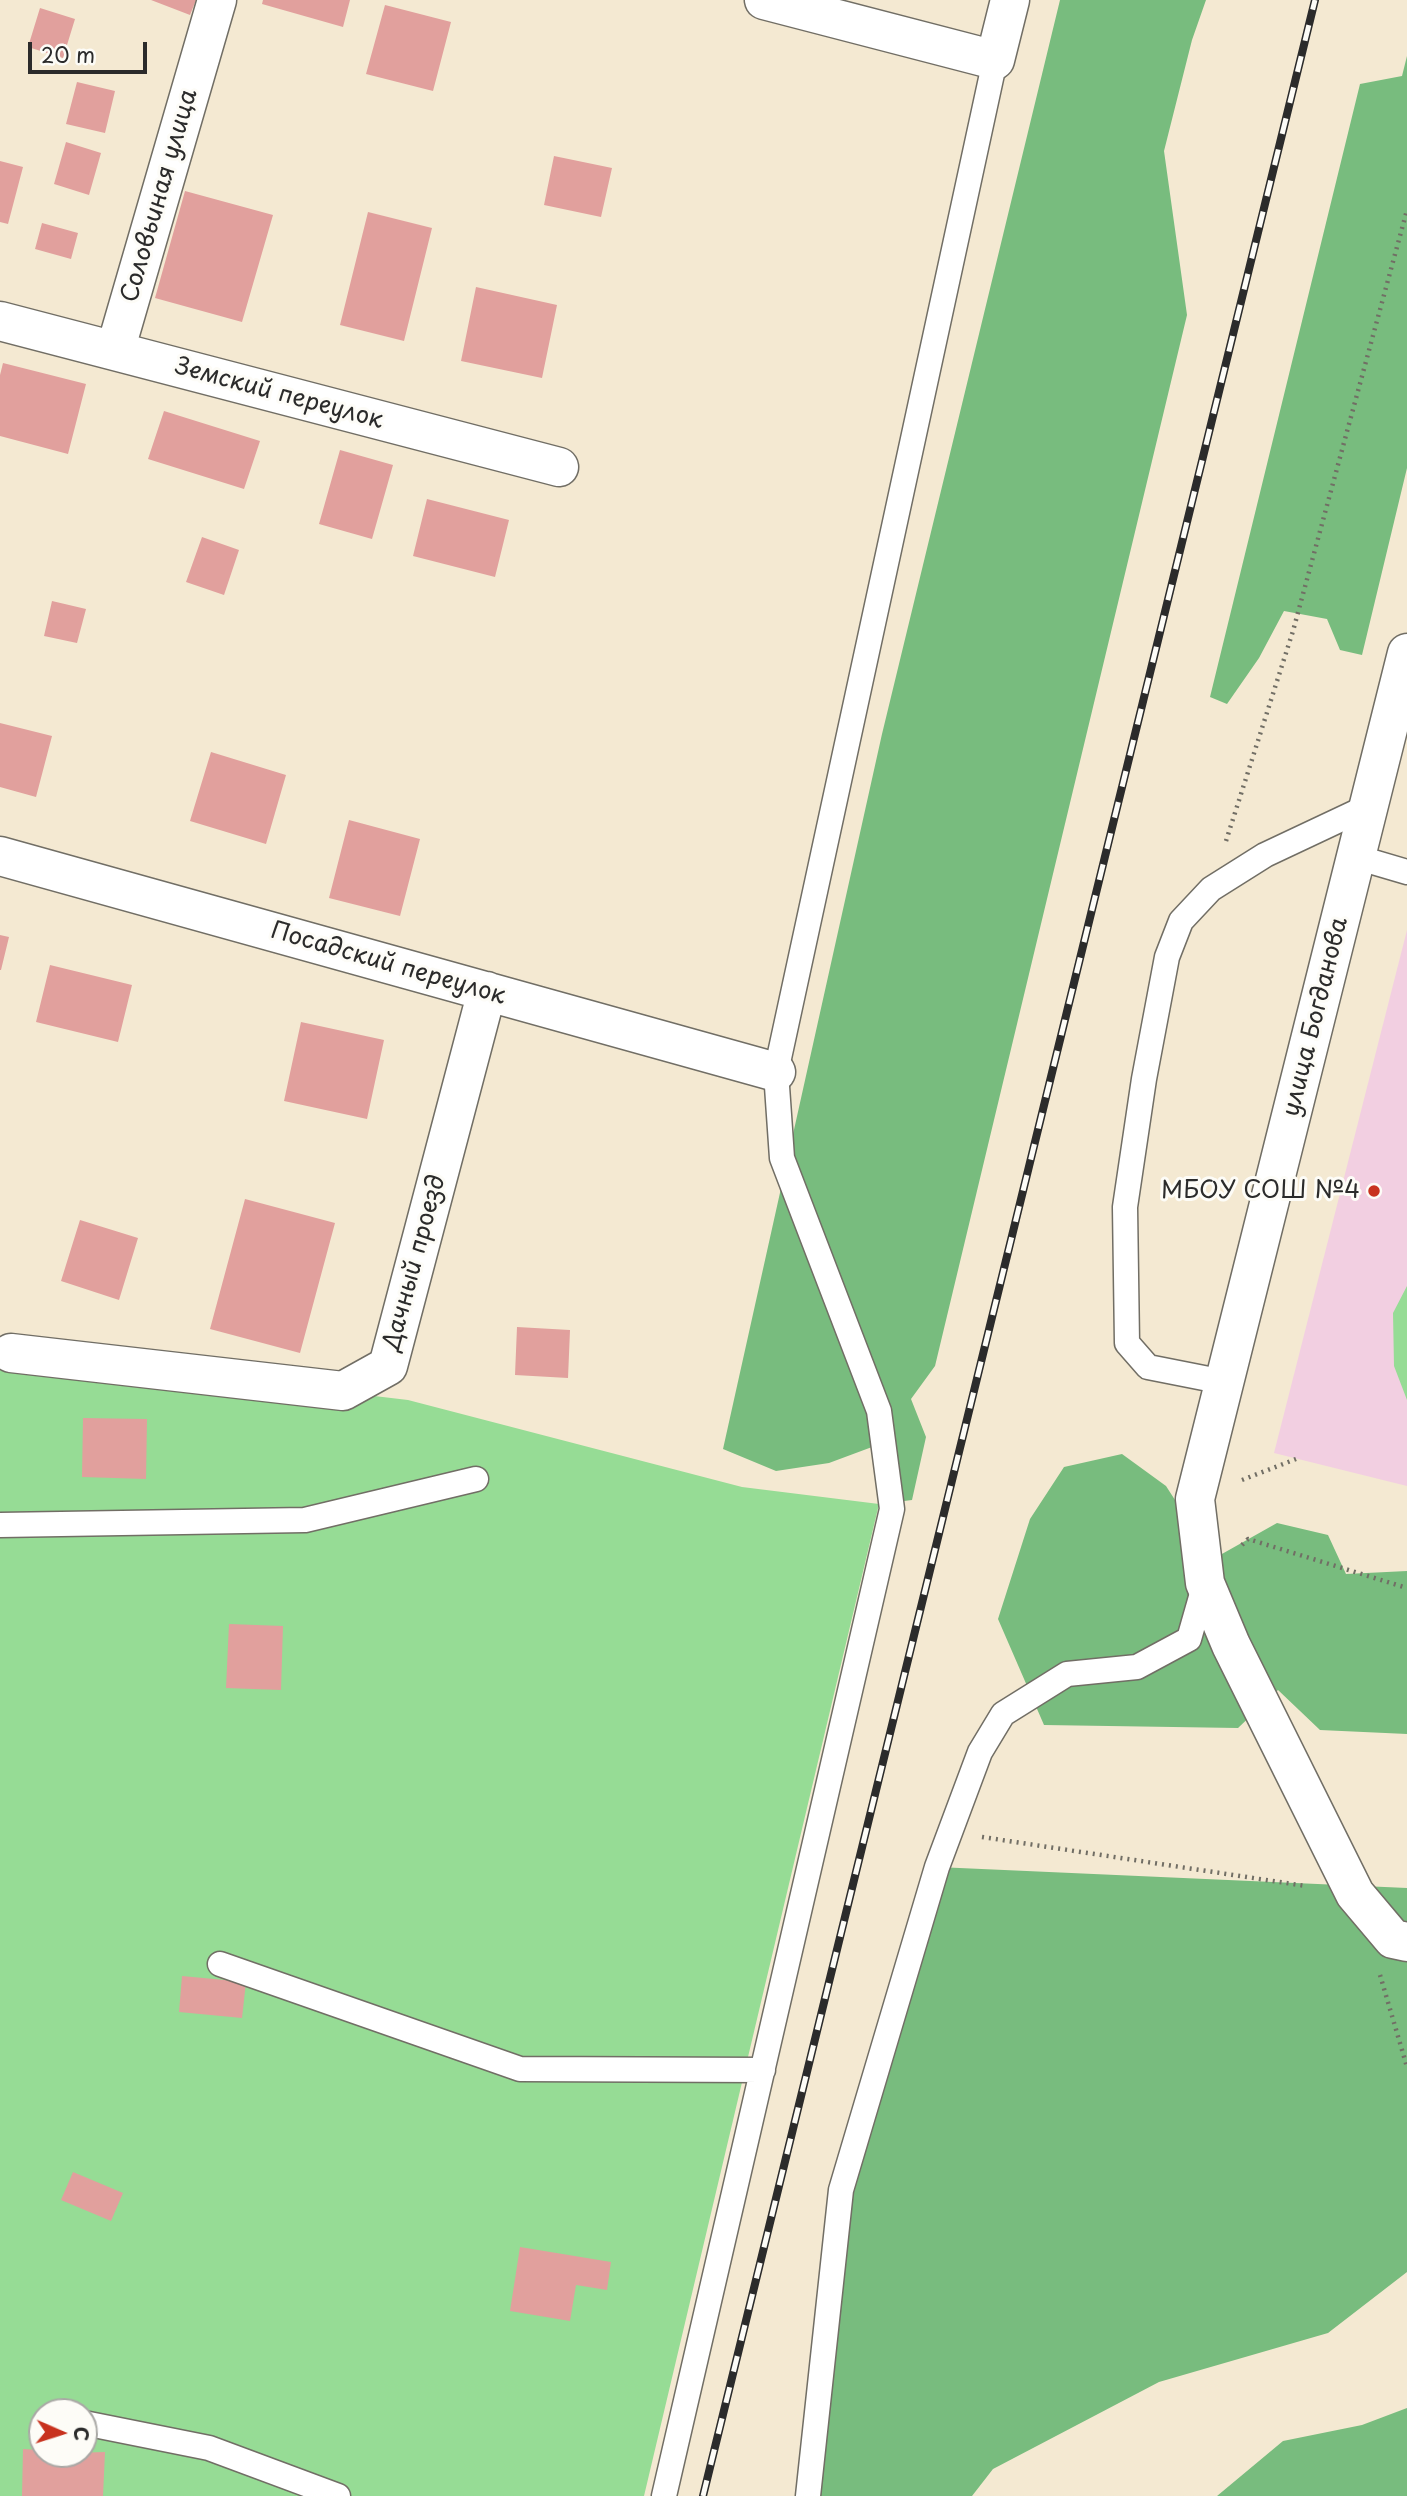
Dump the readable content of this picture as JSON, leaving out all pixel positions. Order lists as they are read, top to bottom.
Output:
{
  "streets": {
    "street": [
      "Соловьиная улица",
      "Земский переулок",
      "Посадский переулок",
      "улица Богданова",
      "Дачный проезд"
    ]
  },
  "crossings": [
    ["Соловьиная улица", "Земский переулок"],
    ["Посадский переулок", "Дачный проезд"]
  ],
  "places": ["МБОУ СОШ №4"],
  "scale_bar": "20 m",
  "north": "right"
}
